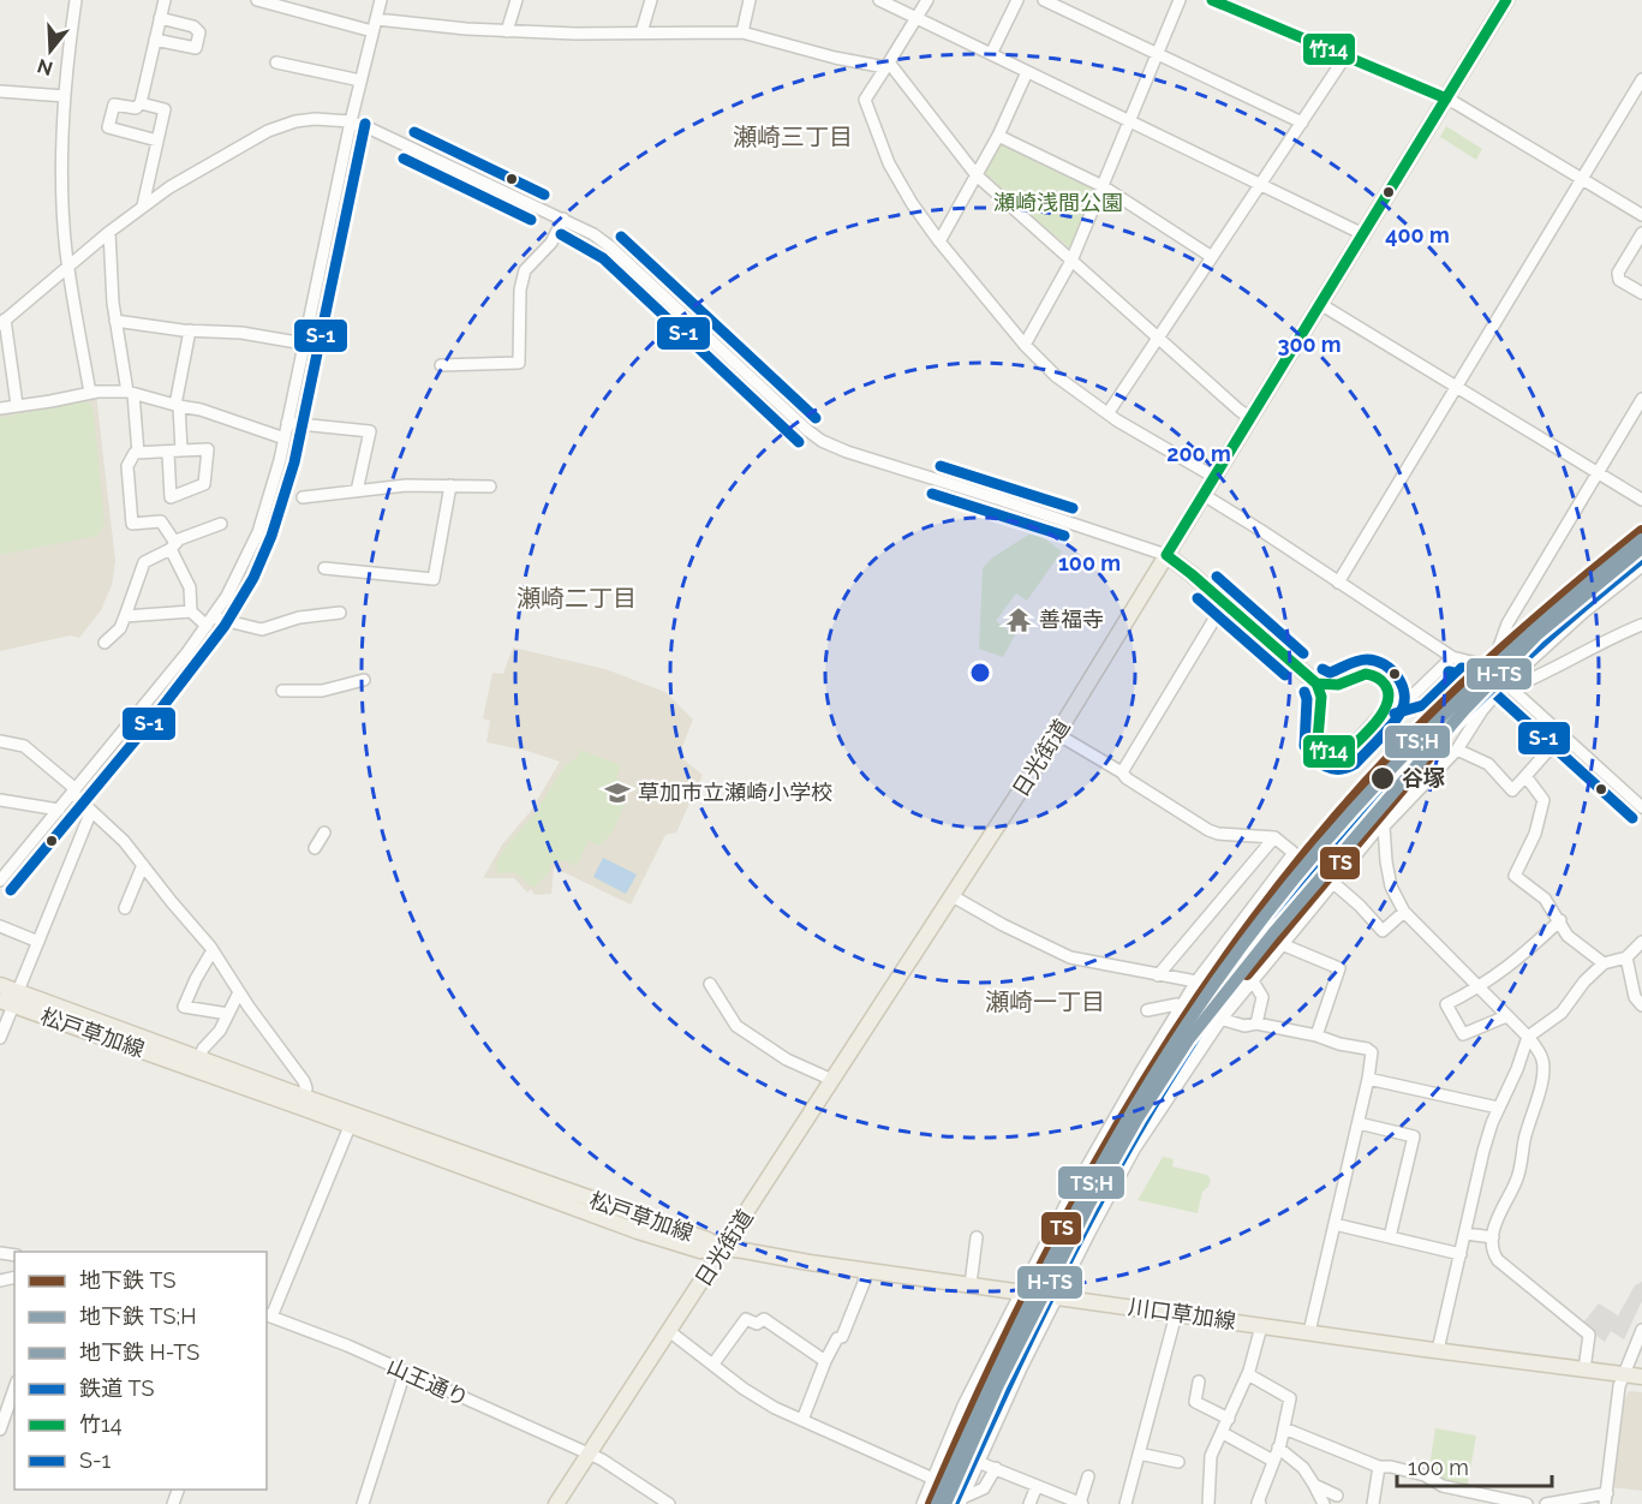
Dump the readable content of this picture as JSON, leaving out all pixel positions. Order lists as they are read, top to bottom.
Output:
{
  "streets": {
    "main road": ["日光街道", "松戸草加線", "川口草加線"],
    "street": ["山王通り"]
  },
  "crossings": [
    ["日光街道", "松戸草加線"],
    ["日光街道", "川口草加線"],
    ["日光街道", "山王通り"],
    ["松戸草加線", "川口草加線"]
  ],
  "districts": ["瀬崎三丁目", "瀬崎二丁目", "瀬崎一丁目"],
  "parks": ["瀬崎浅間公園"],
  "places": {
    "temple": ["善福寺"],
    "other": ["谷塚"],
    "school or university": ["草加市立瀬崎小学校"]
  },
  "lines": [
    "transit line 竹14",
    "transit line S-1",
    "metro line TS",
    "metro line TS;H",
    "metro line H-TS",
    "rail line TS"
  ],
  "legend": [
    "地下鉄 TS",
    "地下鉄 TS;H",
    "地下鉄 H-TS",
    "鉄道 TS",
    "竹14",
    "S-1"
  ],
  "scale_bar": "100 m",
  "north": "bottom",
  "rings": [
    "400 m",
    "300 m",
    "200 m",
    "100 m"
  ]
}
